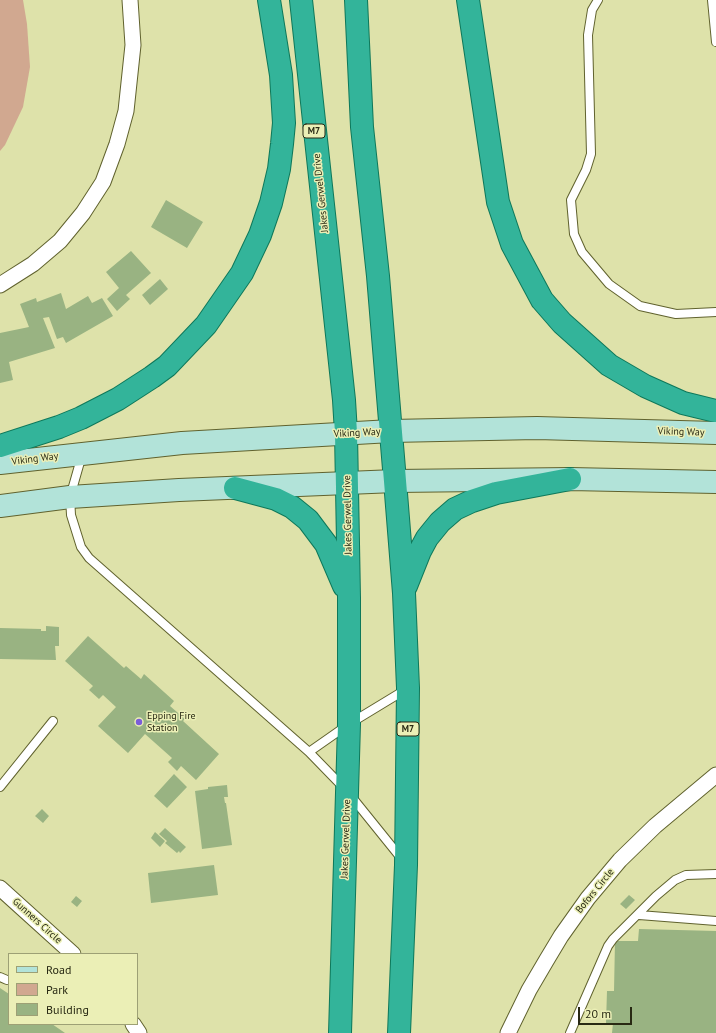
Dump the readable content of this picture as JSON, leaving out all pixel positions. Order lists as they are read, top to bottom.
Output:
{
  "streets": {
    "highway": ["M7", "Jakes Gerwel Drive"],
    "main road": ["Viking Way"],
    "street": ["Bofors Circle", "Gunners Circle"]
  },
  "crossings": [
    ["M7", "Viking Way"],
    ["Jakes Gerwel Drive", "Viking Way"]
  ],
  "places": ["Epping Fire Station"],
  "legend": ["Road", "Park", "Building"],
  "scale_bar": "20 m"
}
